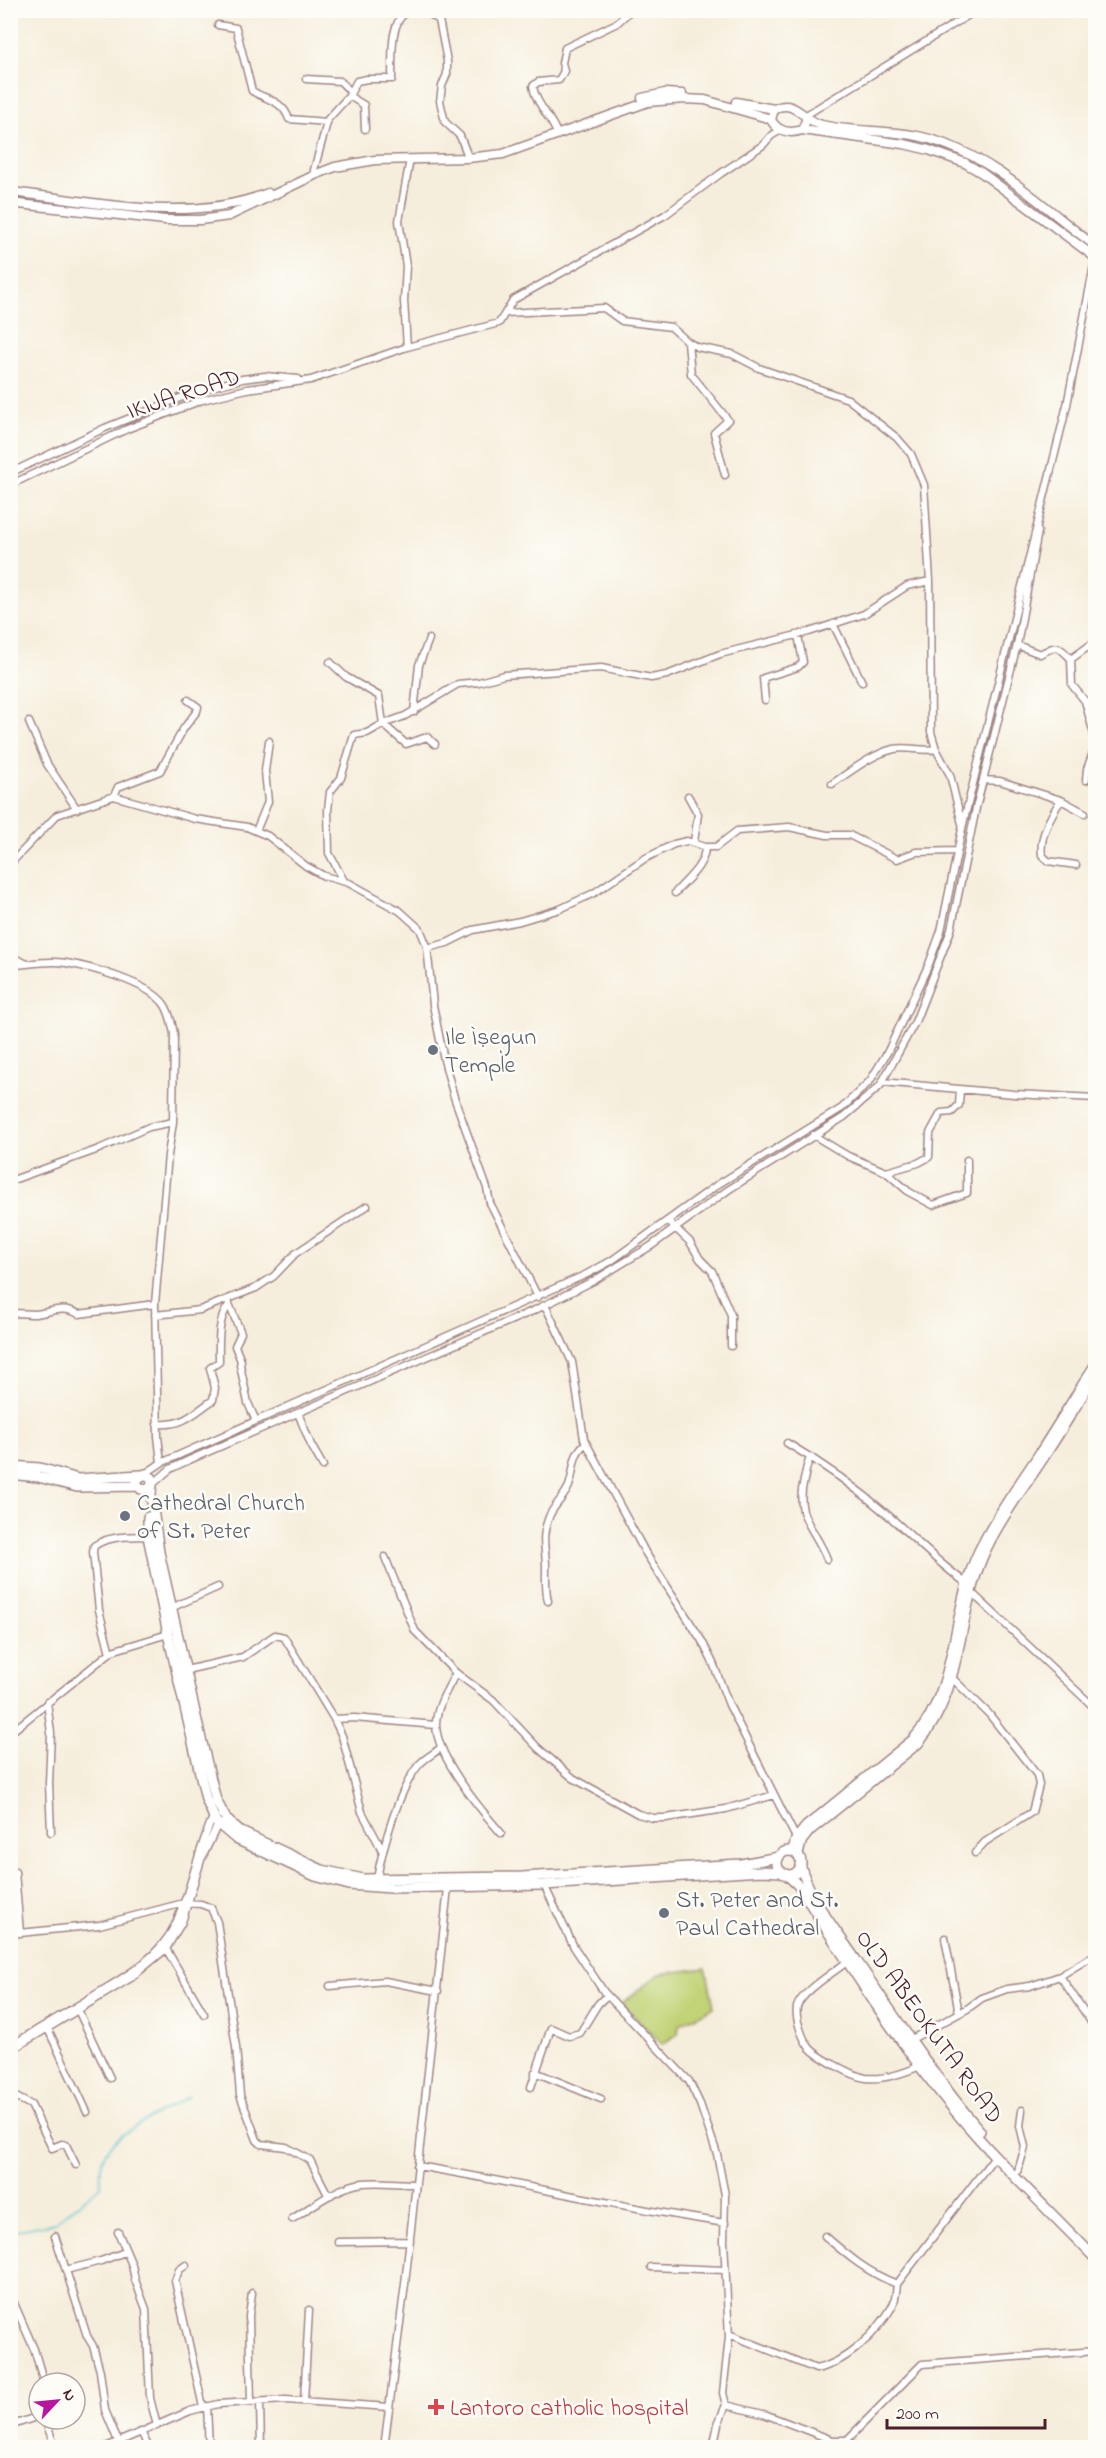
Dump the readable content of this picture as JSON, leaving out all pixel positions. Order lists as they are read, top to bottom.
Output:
{
  "streets": {
    "highway": ["OLD ABEOKUTA ROAD"],
    "street": ["IKIJA ROAD"]
  },
  "places": {
    "other": ["Ile Ìṣegun Temple", "Cathedral Church of St. Peter", "St. Peter and St. Paul Cathedral"],
    "health": ["Lantoro catholic hospital"]
  },
  "scale_bar": "200 m",
  "north": "top right"
}
